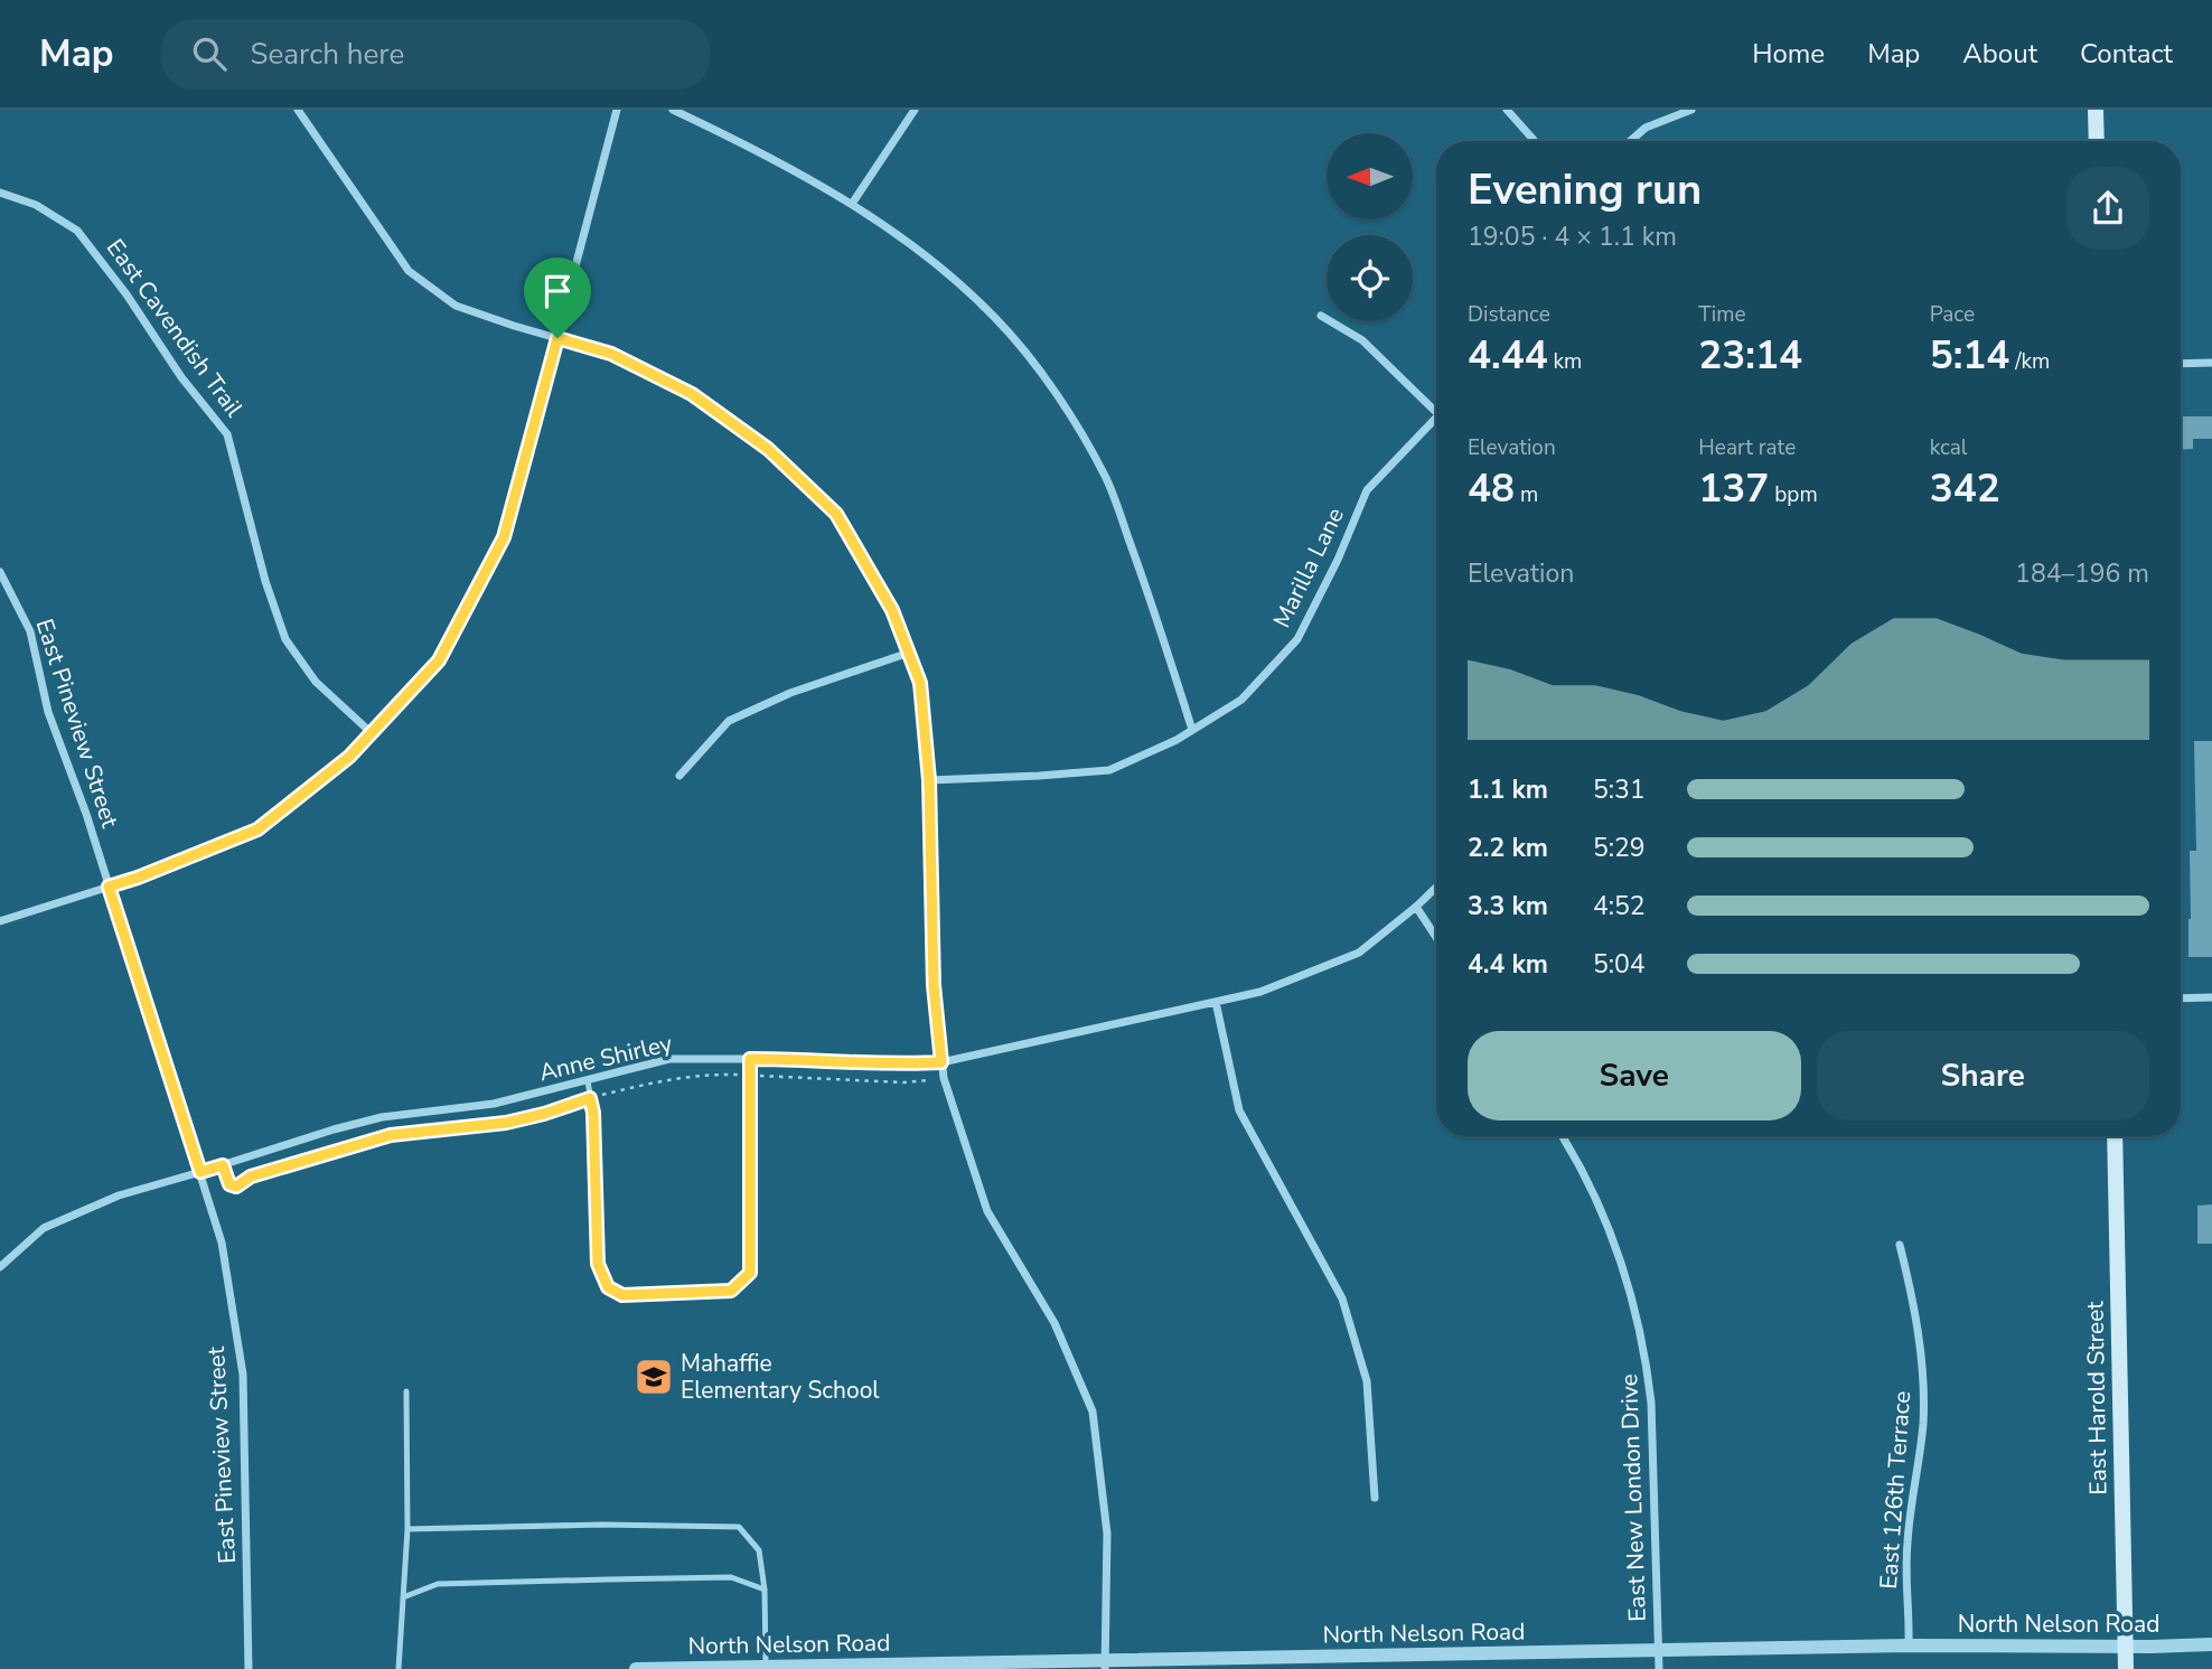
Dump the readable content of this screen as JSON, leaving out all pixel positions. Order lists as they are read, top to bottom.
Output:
{
  "streets": {
    "main road": ["East Harold Street"],
    "street": [
      "East Cavendish Trail",
      "Marilla Lane",
      "East Pineview Street",
      "Anne Shirley",
      "East 126th Terrace",
      "East New London Drive",
      "North Nelson Road"
    ]
  },
  "crossings": [
    ["East Pineview Street", "Anne Shirley"],
    ["East Harold Street", "North Nelson Road"],
    ["East 126th Terrace", "North Nelson Road"],
    ["East New London Drive", "North Nelson Road"]
  ],
  "places": {
    "school or university": ["Mahaffie Elementary School"]
  },
  "north": "left",
  "page": {
    "header": "Map",
    "search": "Search here",
    "nav": [
      "Home",
      "Map",
      "About",
      "Contact"
    ],
    "heading": ["Evening run", "19:05 · 4 × 1.1 km"],
    "stats": [
      ["Distance", "4.44 km"],
      ["Time", "23:14"],
      ["Pace", "5:14 /km"],
      ["Elevation", "48 m"],
      ["Heart rate", "137 bpm"],
      ["kcal", "342"]
    ],
    "chart": ["Elevation", "184–196 m"],
    "list": [
      {
        "name": "1.1 km",
        "note": "5:31"
      },
      {
        "name": "2.2 km",
        "note": "5:29"
      },
      {
        "name": "3.3 km",
        "note": "4:52"
      },
      {
        "name": "4.4 km",
        "note": "5:04"
      }
    ],
    "buttons": ["Save", "Share"]
  }
}
